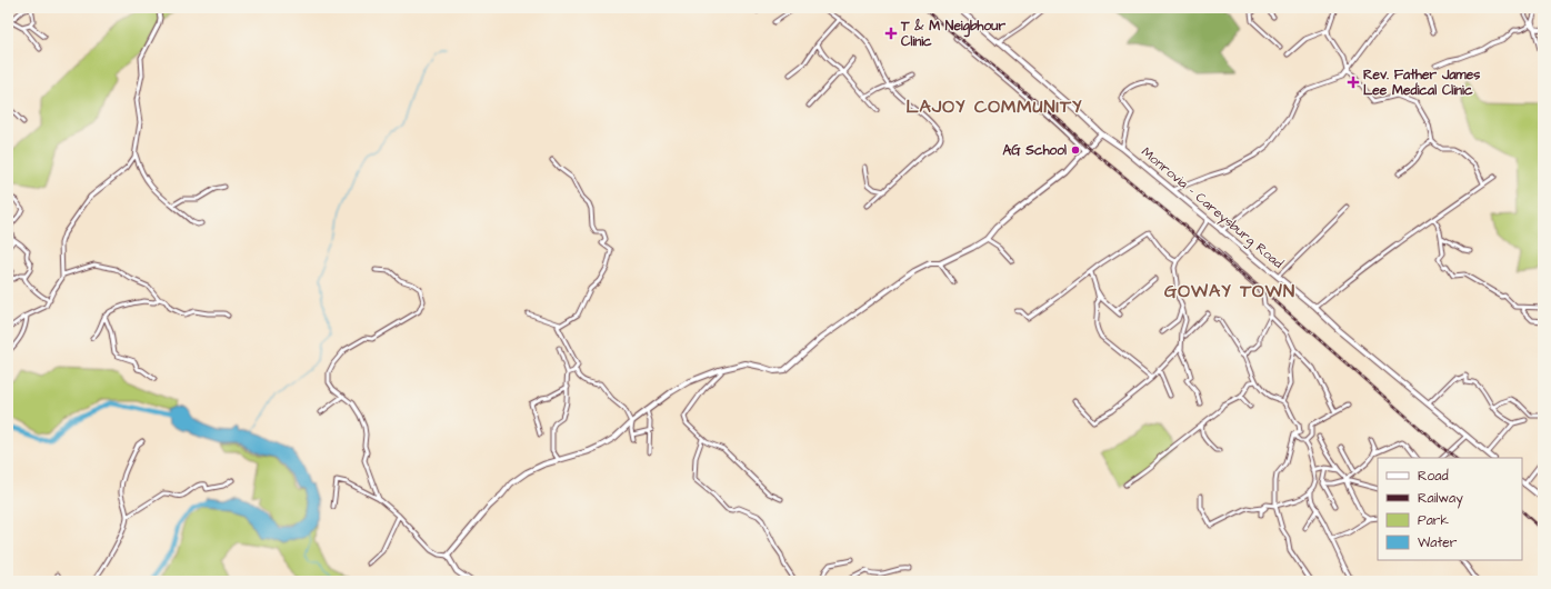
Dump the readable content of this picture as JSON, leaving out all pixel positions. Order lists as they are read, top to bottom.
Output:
{
  "streets": {
    "main road": ["Monrovia - Careysburg Road"]
  },
  "districts": ["LAJOY COMMUNITY", "GOWAY TOWN"],
  "places": {
    "health": ["T & M Neigbhour Clinic", "Rev. Father James Lee Medical Clinic"],
    "other": ["AG School"]
  },
  "legend": [
    "Road",
    "Railway",
    "Park",
    "Water"
  ]
}
